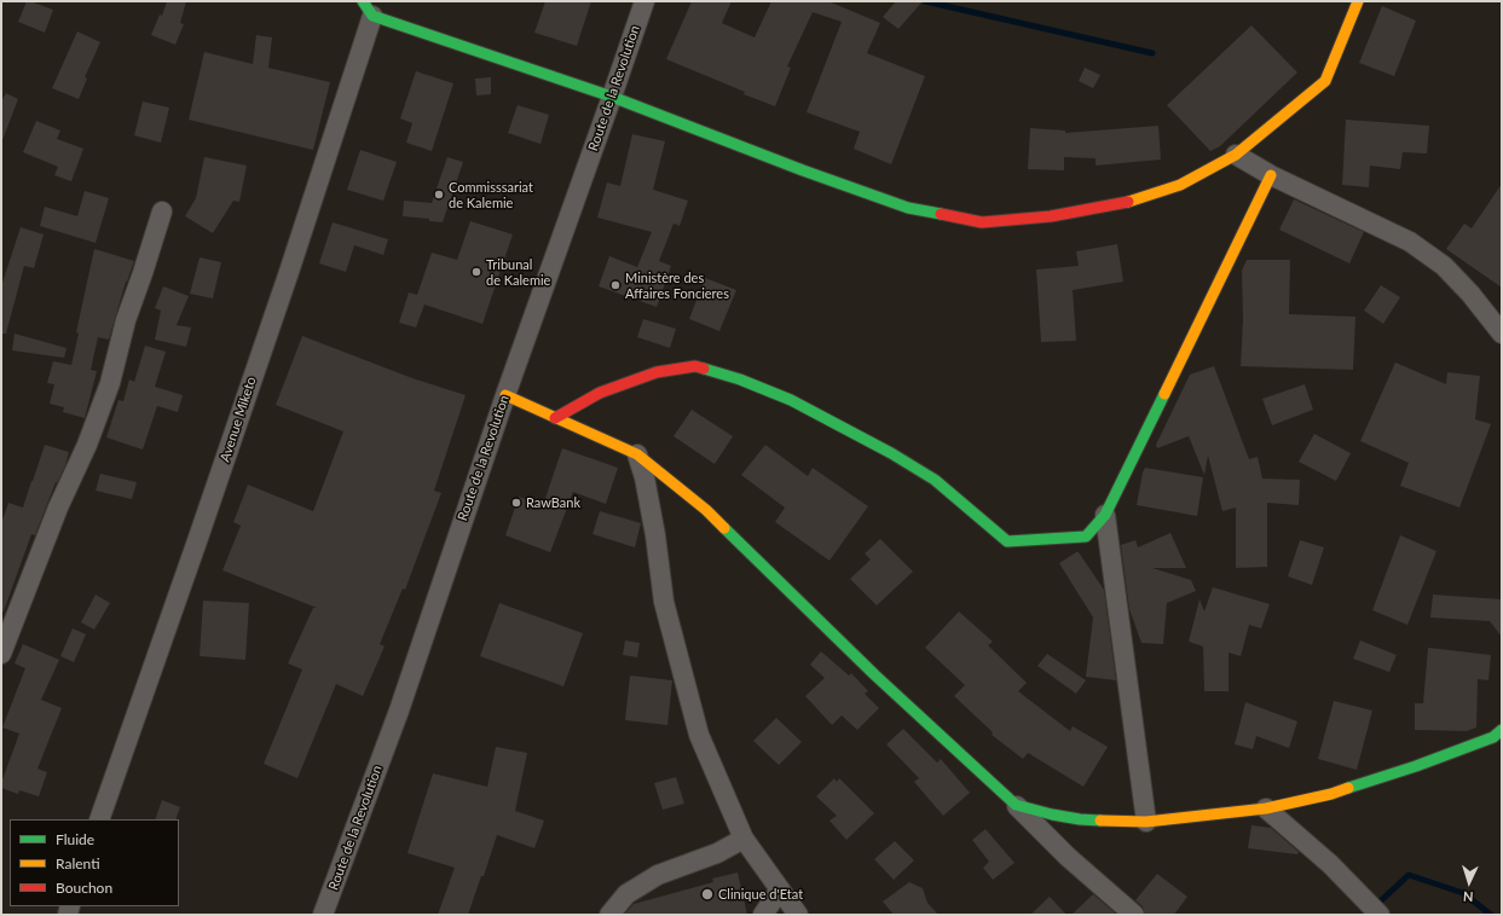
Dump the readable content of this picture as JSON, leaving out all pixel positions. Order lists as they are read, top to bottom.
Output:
{
  "streets": {
    "street": ["Route de la Revolution", "Avenue Miketo"]
  },
  "places": [
    "Commisssariat de Kalemie",
    "Tribunal de Kalemie",
    "Ministère des Affaires Foncieres",
    "RawBank",
    "Clinique d'Etat"
  ],
  "legend": ["Fluide", "Ralenti", "Bouchon"],
  "north": "bottom"
}
